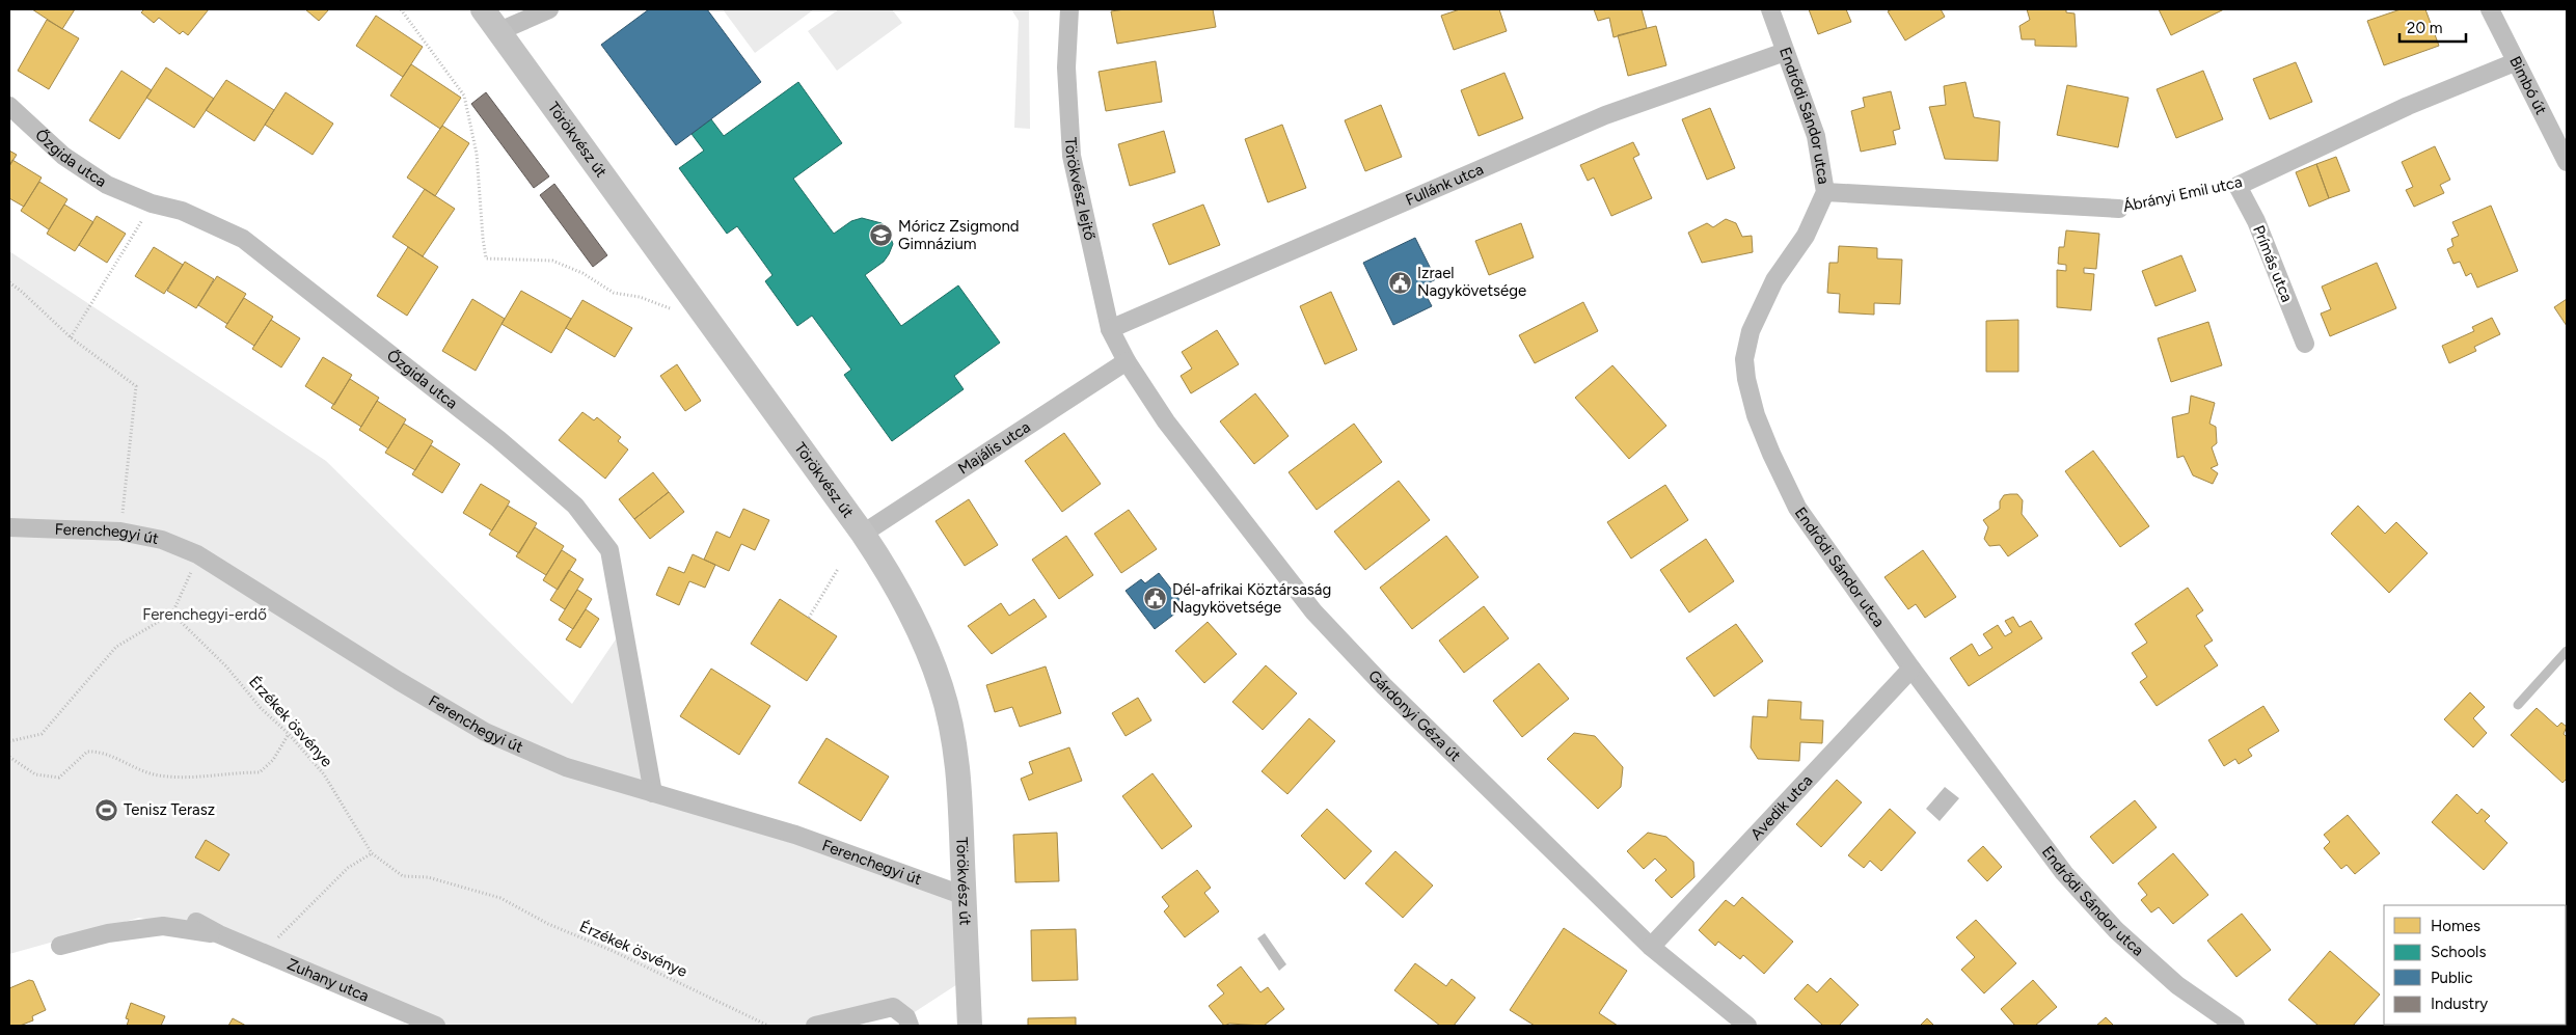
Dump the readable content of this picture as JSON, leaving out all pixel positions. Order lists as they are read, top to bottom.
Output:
{
  "streets": {
    "street": [
      "Bimbó út",
      "Endrődi Sándor utca",
      "Törökvész út",
      "Őzgida utca",
      "Fullánk utca",
      "Törökvész lejtő",
      "Ábrányi Emil utca",
      "Prímás utca",
      "Majális utca",
      "Ferenchegyi út",
      "Gárdonyi Géza út",
      "Avedik utca",
      "Zuhany utca"
    ],
    "path": ["Érzékek ösvénye"]
  },
  "crossings": [
    ["Bimbó út", "Ábrányi Emil utca"],
    ["Endrődi Sándor utca", "Fullánk utca"],
    ["Endrődi Sándor utca", "Ábrányi Emil utca"],
    ["Endrődi Sándor utca", "Avedik utca"],
    ["Törökvész út", "Majális utca"],
    ["Törökvész út", "Ferenchegyi út"],
    ["Őzgida utca", "Ferenchegyi út"],
    ["Fullánk utca", "Törökvész lejtő"],
    ["Törökvész lejtő", "Majális utca"],
    ["Törökvész lejtő", "Gárdonyi Géza út"],
    ["Ábrányi Emil utca", "Prímás utca"],
    ["Majális utca", "Gárdonyi Géza út"],
    ["Gárdonyi Géza út", "Avedik utca"]
  ],
  "parks": ["Ferenchegyi-erdő"],
  "places": {
    "school or university": ["Móricz Zsigmond Gimnázium"],
    "public building": ["Izrael Nagykövetsége", "Dél-afrikai Köztársaság Nagykövetsége"],
    "sports": ["Tenisz Terasz"]
  },
  "legend": [
    "Homes",
    "Schools",
    "Public",
    "Industry"
  ],
  "scale_bar": "20 m"
}
